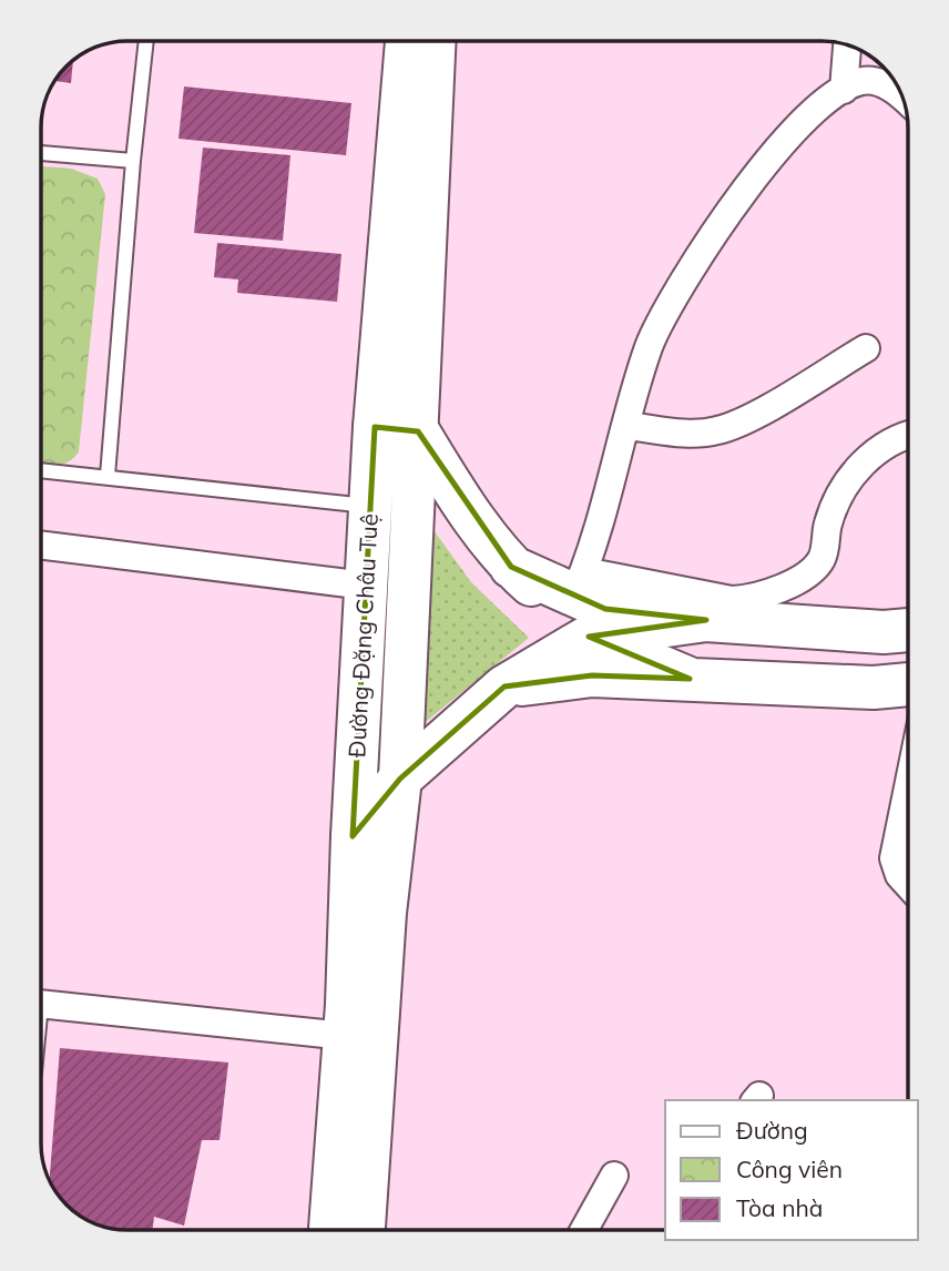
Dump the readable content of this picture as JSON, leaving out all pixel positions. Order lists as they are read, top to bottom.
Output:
{
  "streets": {
    "main road": ["Đường Đặng Châu Tuệ"]
  },
  "legend": ["Đường", "Công viên", "Tòa nhà"]
}
